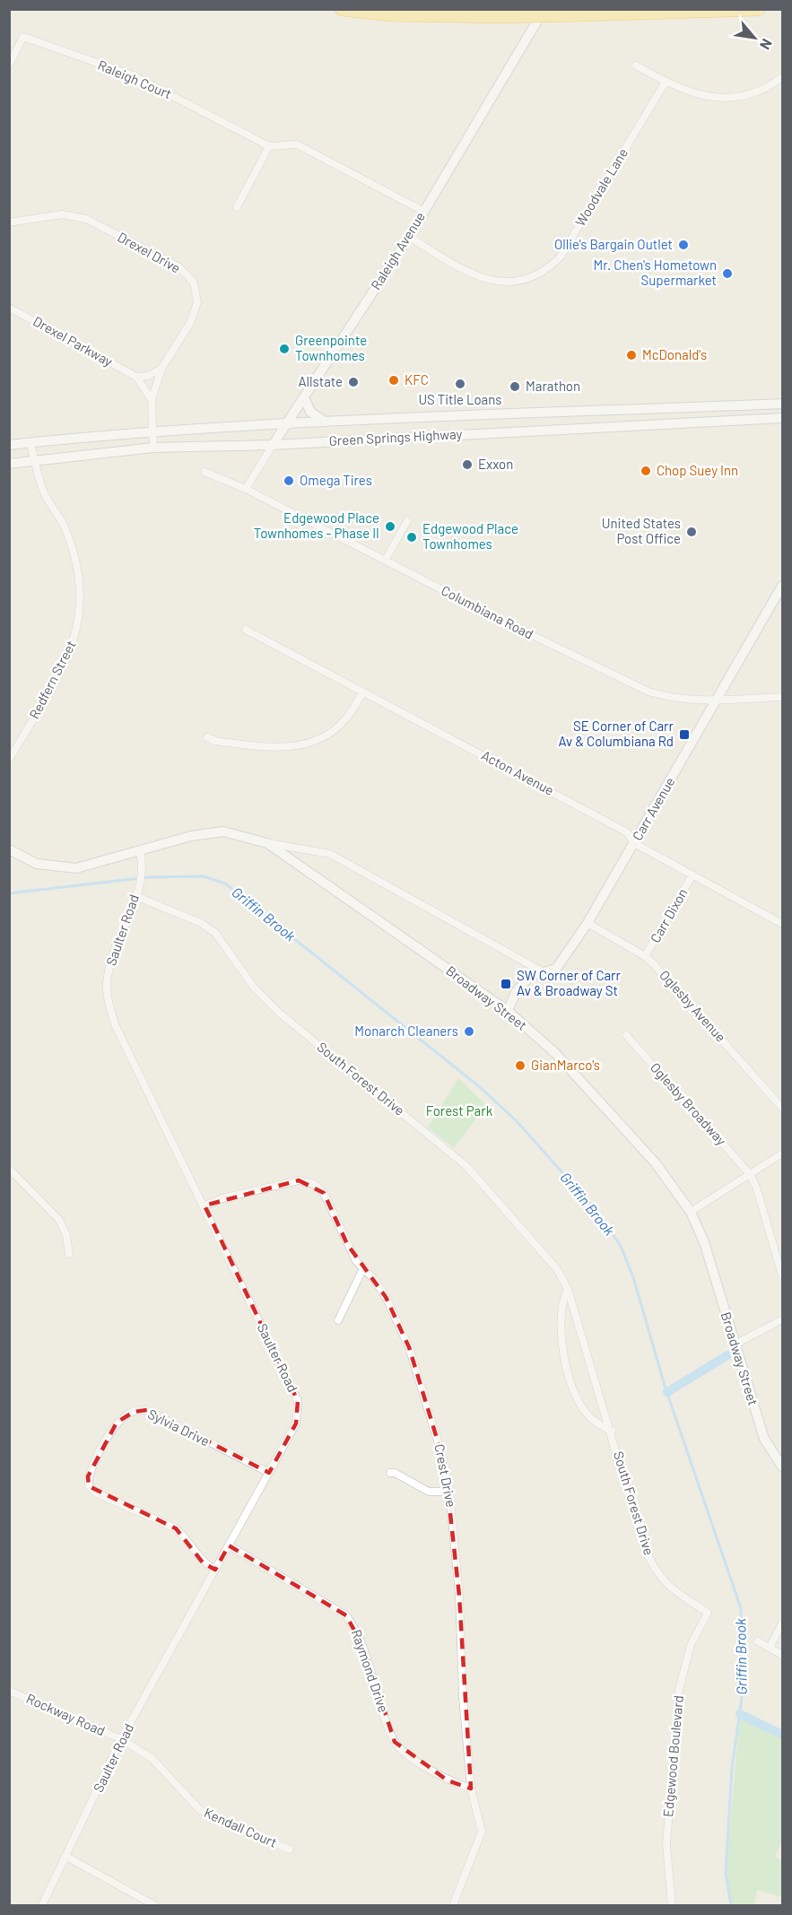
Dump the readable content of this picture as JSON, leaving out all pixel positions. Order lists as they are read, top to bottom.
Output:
{
  "streets": {
    "street": [
      "Raleigh Court",
      "Woodvale Lane",
      "Raleigh Avenue",
      "Drexel Drive",
      "Drexel Parkway",
      "Green Springs Highway",
      "Columbiana Road",
      "Redfern Street",
      "Acton Avenue",
      "Carr Avenue",
      "Carr Dixon",
      "Saulter Road",
      "Broadway Street",
      "Oglesby Avenue",
      "South Forest Drive",
      "Oglesby Broadway",
      "Sylvia Drive",
      "Crest Drive",
      "Raymond Drive",
      "Rockway Road",
      "Edgewood Boulevard",
      "Kendall Court"
    ]
  },
  "crossings": [
    ["Woodvale Lane", "Raleigh Avenue"],
    ["Raleigh Avenue", "Green Springs Highway"],
    ["Raleigh Avenue", "Columbiana Road"],
    ["Drexel Drive", "Drexel Parkway"],
    ["Green Springs Highway", "Redfern Street"],
    ["Columbiana Road", "Carr Avenue"],
    ["Acton Avenue", "Carr Avenue"],
    ["Acton Avenue", "Carr Dixon"],
    ["Carr Avenue", "Broadway Street"],
    ["Carr Avenue", "Oglesby Avenue"],
    ["Carr Dixon", "Oglesby Avenue"],
    ["Saulter Road", "Broadway Street"],
    ["Saulter Road", "South Forest Drive"],
    ["Saulter Road", "Sylvia Drive"],
    ["Saulter Road", "Crest Drive"],
    ["Saulter Road", "Raymond Drive"],
    ["Saulter Road", "Rockway Road"],
    ["Saulter Road", "Kendall Court"],
    ["South Forest Drive", "Edgewood Boulevard"],
    ["Crest Drive", "Raymond Drive"],
    ["Rockway Road", "Kendall Court"]
  ],
  "water": ["Griffin Brook"],
  "parks": ["Forest Park"],
  "places": {
    "other": [
      "Ollie's Bargain Outlet",
      "Mr. Chen's Hometown Supermarket",
      "Greenpointe Townhomes",
      "McDonald's",
      "KFC",
      "Allstate",
      "US Title Loans",
      "Marathon",
      "Exxon",
      "Chop Suey Inn",
      "Omega Tires",
      "Edgewood Place Townhomes - Phase II",
      "United States Post Office",
      "Edgewood Place Townhomes",
      "Monarch Cleaners",
      "GianMarco's"
    ],
    "transit": ["SE Corner of Carr Av & Columbiana Rd", "SW Corner of Carr Av & Broadway St"]
  },
  "north": "bottom right"
}
